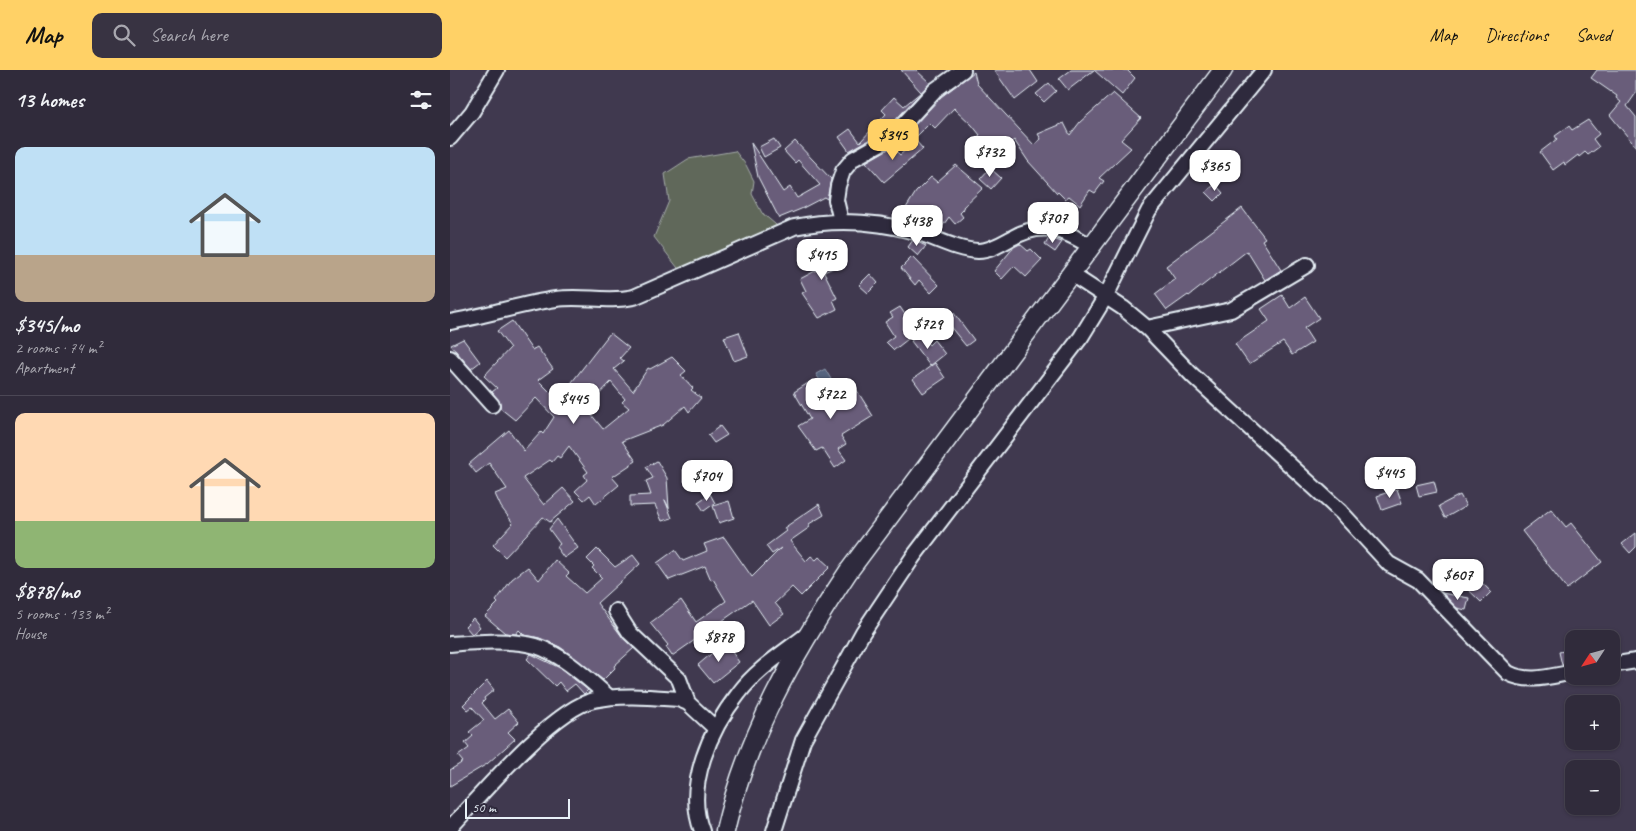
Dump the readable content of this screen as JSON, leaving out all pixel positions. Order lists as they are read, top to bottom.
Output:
{
  "scale_bar": "50 m",
  "north": "bottom left",
  "page": {
    "header": "Map",
    "search": "Search here",
    "nav": ["Map", "Directions", "Saved"],
    "heading": "13 homes",
    "price": [
      "$345",
      "$732",
      "$365",
      "$707",
      "$438",
      "$415",
      "$729",
      "$722",
      "$445",
      "$445",
      "$704",
      "$607",
      "$878"
    ],
    "list": [
      {
        "name": "$345/mo",
        "note": "2 rooms · 74 m² · Apartment"
      },
      {
        "name": "$878/mo",
        "note": "5 rooms · 133 m² · House"
      }
    ],
    "map_buttons": ["+", "−"],
    "scale": "50 m"
  }
}
